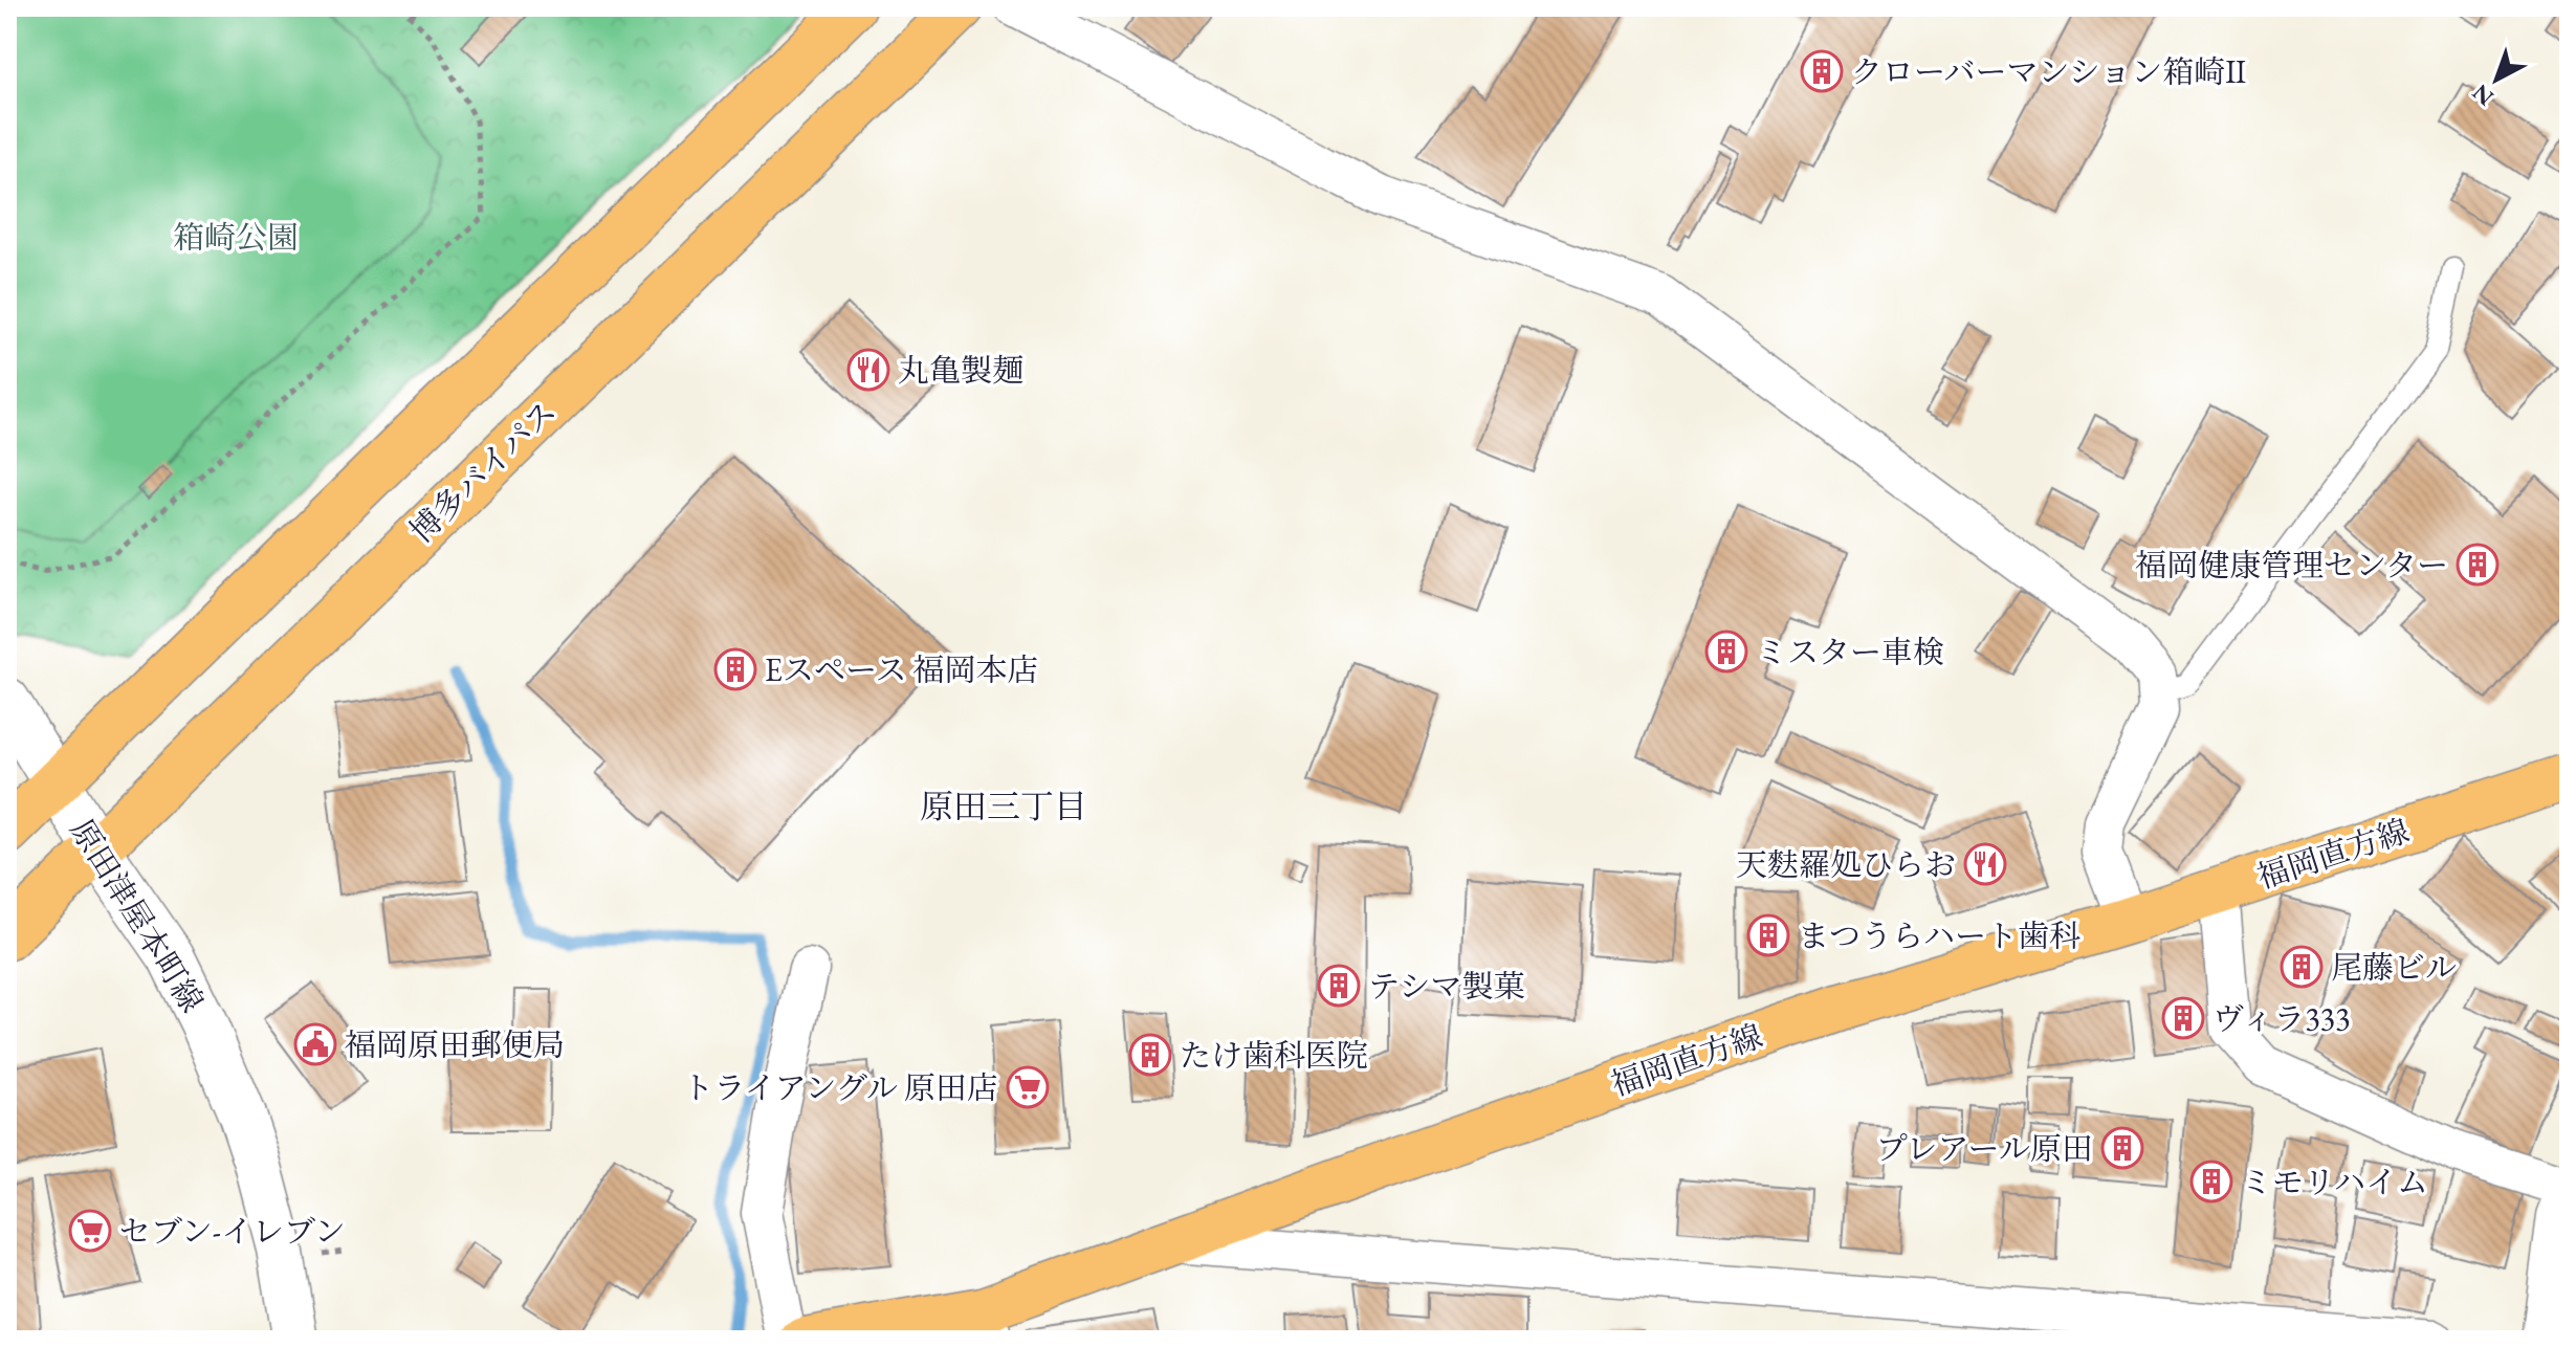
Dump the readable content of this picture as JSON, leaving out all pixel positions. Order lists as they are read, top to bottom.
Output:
{
  "streets": {
    "main road": ["博多バイパス", "福岡直方線"],
    "street": ["原田津屋本町線"]
  },
  "crossings": [
    ["博多バイパス", "原田津屋本町線"]
  ],
  "districts": ["原田三丁目"],
  "parks": ["箱崎公園"],
  "places": {
    "building": [
      "クローバーマンション箱崎Ⅱ",
      "福岡健康管理センター",
      "ミスター車検",
      "Eスペース 福岡本店",
      "まつうらハート歯科",
      "尾藤ビル",
      "テシマ製菓",
      "ヴィラ333",
      "たけ歯科医院",
      "プレアール原田",
      "ミモリハイム"
    ],
    "restaurant": ["丸亀製麺", "天麩羅処ひらお"],
    "public building": ["福岡原田郵便局"],
    "supermarket": ["トライアングル 原田店", "セブン-イレブン"]
  },
  "north": "bottom left"
}
